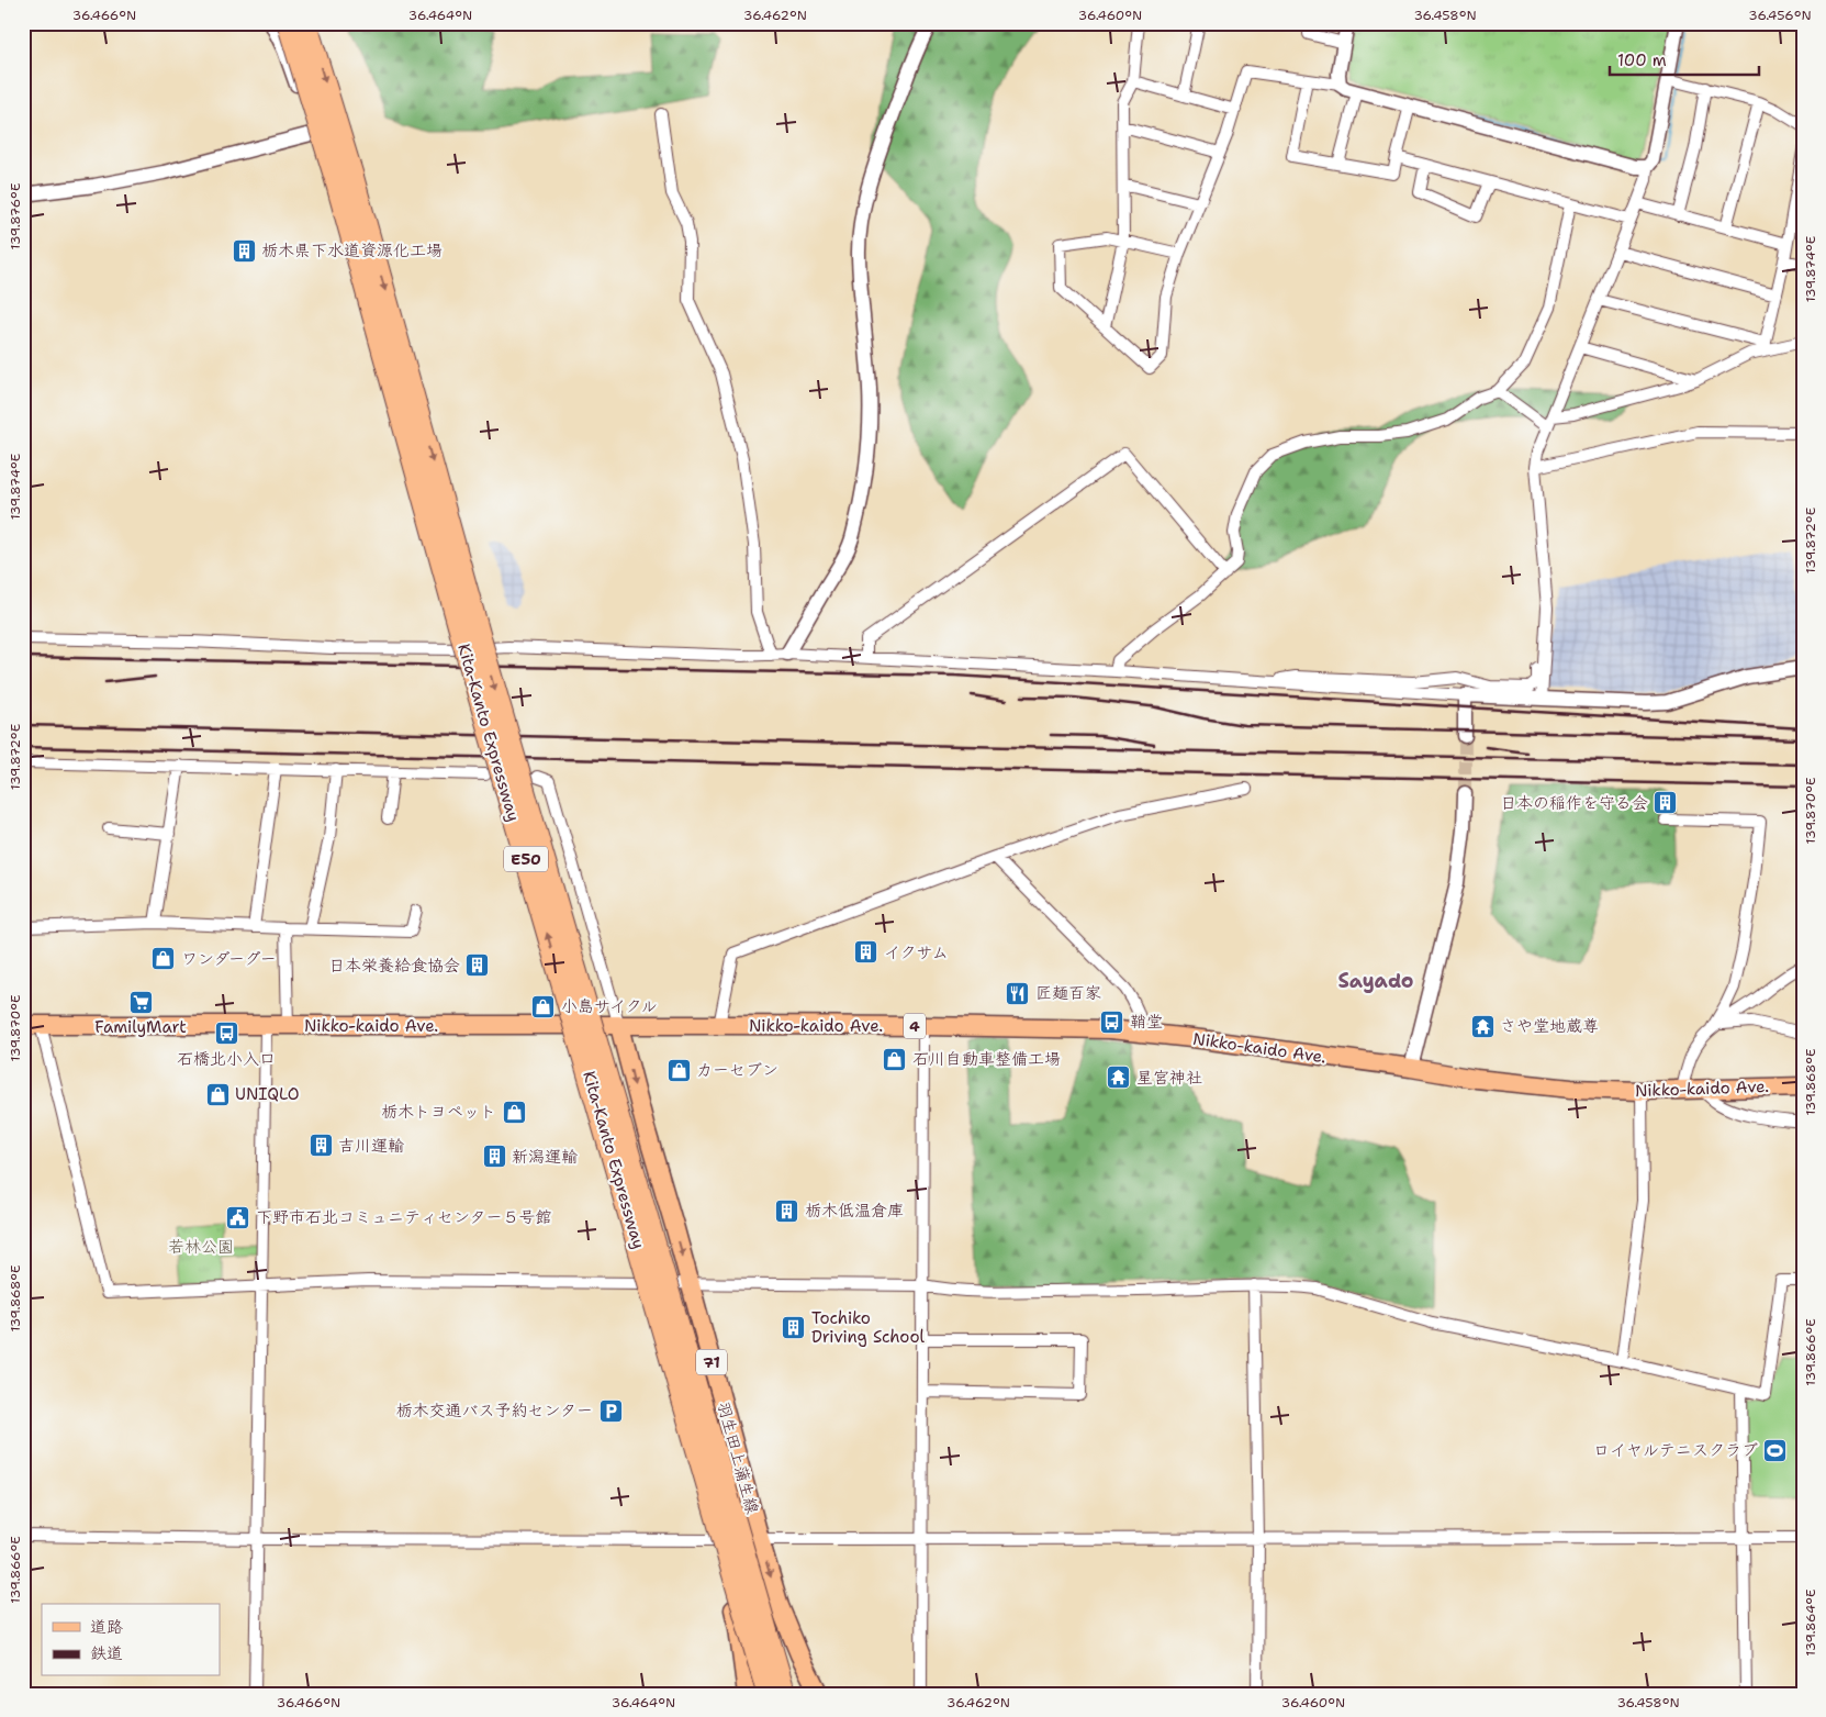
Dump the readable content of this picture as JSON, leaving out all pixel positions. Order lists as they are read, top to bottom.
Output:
{
  "streets": {
    "highway": ["Kita-Kanto Expressway", "E50"],
    "main road": [
      "Nikko-kaido Ave.",
      "4",
      "71",
      "羽生田上蒲生線"
    ]
  },
  "crossings": [
    ["Nikko-kaido Ave.", "羽生田上蒲生線"]
  ],
  "districts": ["Sayado"],
  "parks": ["若林公園"],
  "places": {
    "building": [
      "栃木県下水道資源化工場",
      "日本の稲作を守る会",
      "イクサム",
      "日本栄養給食協会",
      "吉川運輸",
      "新潟運輸",
      "栃木低温倉庫",
      "Tochiko Driving School"
    ],
    "shop": [
      "ワンダーグー",
      "小島サイクル",
      "石川自動車整備工場",
      "カーセブン",
      "UNIQLO",
      "栃木トヨペット"
    ],
    "restaurant": ["匠麺百家"],
    "supermarket": ["FamilyMart"],
    "bus stop": ["鞘堂", "石橋北小入口"],
    "temple": ["さや堂地蔵尊", "星宮神社"],
    "public building": ["下野市石北コミュニティセンター５号館"],
    "parking": ["栃木交通バス予約センター"],
    "sports": ["ロイヤルテニスクラブ"]
  },
  "legend": ["道路", "鉄道"],
  "scale_bar": "100 m",
  "coordinates": [
    "36.466°N",
    "36.464°N",
    "36.462°N",
    "36.460°N",
    "36.458°N",
    "36.456°N",
    "139.876°E",
    "139.874°E",
    "139.872°E",
    "139.870°E",
    "139.868°E",
    "139.866°E",
    "139.864°E"
  ]
}
